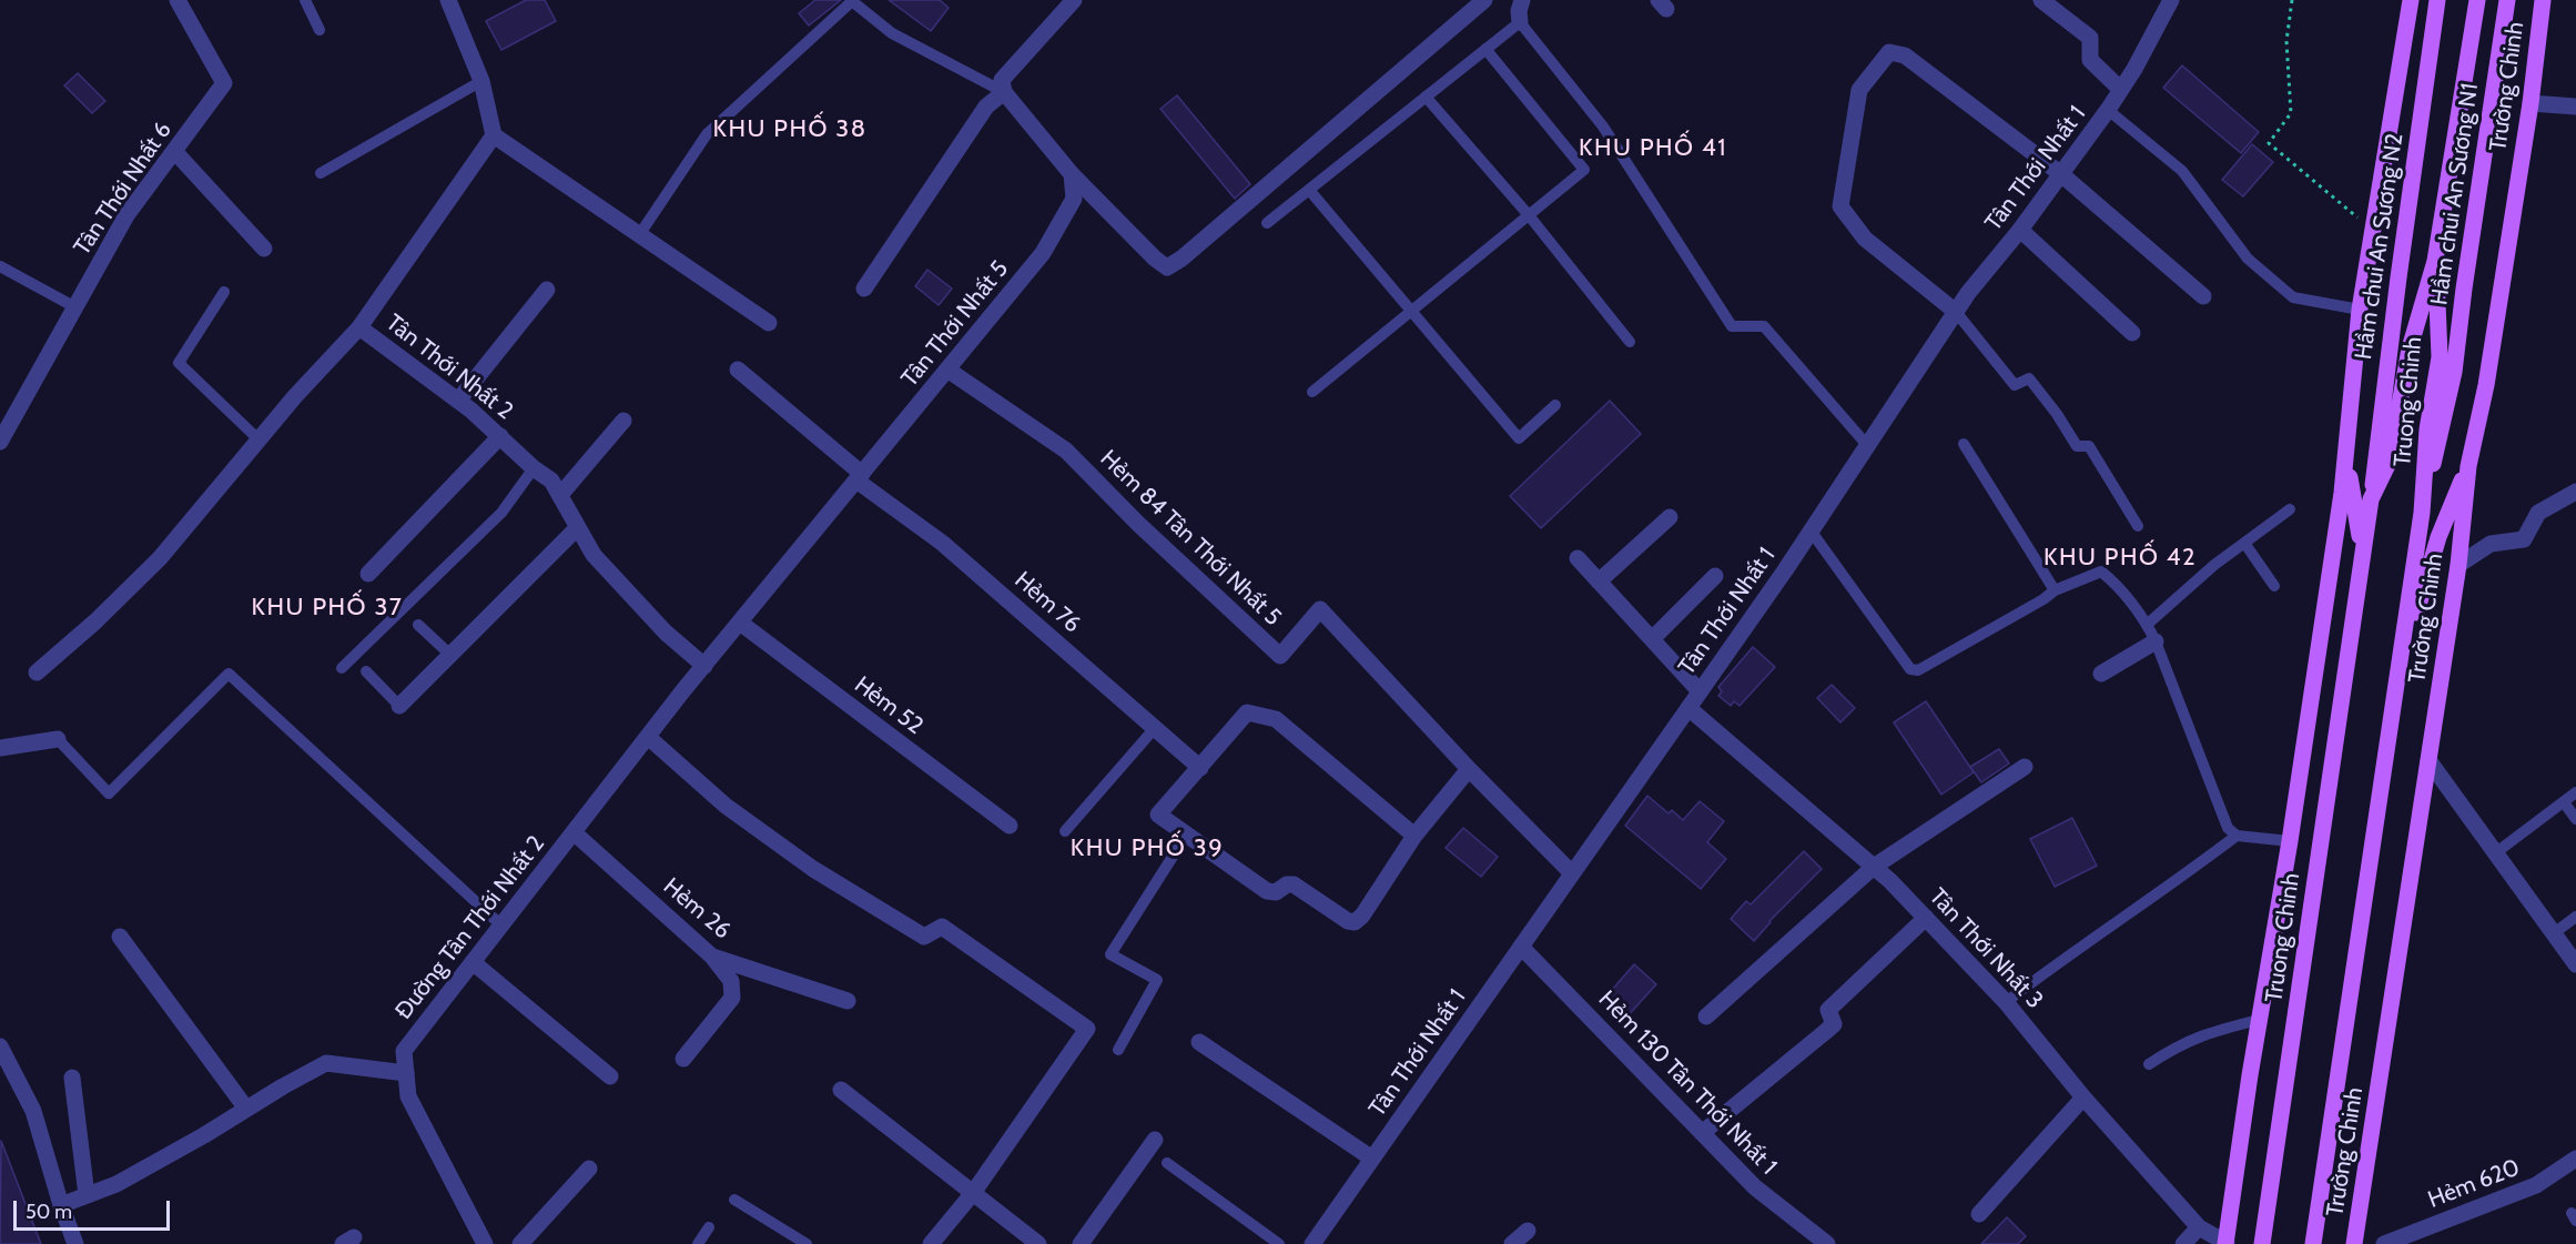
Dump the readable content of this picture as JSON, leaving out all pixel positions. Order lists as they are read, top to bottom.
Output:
{
  "streets": {
    "main road": [
      "Trường Chinh",
      "Hầm chui An Sương N1",
      "Hầm chui An Sương N2",
      "Truong Chinh"
    ],
    "street": [
      "Tân Thới Nhất 1",
      "Tân Thới Nhất 6",
      "Tân Thới Nhất 5",
      "Tân Thới Nhất 2",
      "Hẻm 84 Tân Thới Nhất 5",
      "Hẻm 76",
      "Hẻm 52",
      "Hẻm 26",
      "Đường Tân Thới Nhất 2",
      "Tân Thới Nhất 3",
      "Hẻm 130 Tân Thới Nhất 1",
      "Hẻm 620"
    ]
  },
  "crossings": [
    ["Trường Chinh", "Truong Chinh"],
    ["Tân Thới Nhất 1", "Hẻm 84 Tân Thới Nhất 5"],
    ["Tân Thới Nhất 1", "Tân Thới Nhất 3"],
    ["Tân Thới Nhất 1", "Hẻm 130 Tân Thới Nhất 1"],
    ["Hầm chui An Sương N1", "Truong Chinh"],
    ["Hầm chui An Sương N2", "Truong Chinh"],
    ["Tân Thới Nhất 5", "Tân Thới Nhất 2"],
    ["Tân Thới Nhất 5", "Hẻm 84 Tân Thới Nhất 5"],
    ["Tân Thới Nhất 5", "Hẻm 76"],
    ["Tân Thới Nhất 5", "Hẻm 52"],
    ["Tân Thới Nhất 5", "Đường Tân Thới Nhất 2"],
    ["Tân Thới Nhất 2", "Đường Tân Thới Nhất 2"],
    ["Hẻm 26", "Đường Tân Thới Nhất 2"]
  ],
  "districts": [
    "KHU PHỐ 38",
    "KHU PHỐ 41",
    "KHU PHỐ 42",
    "KHU PHỐ 37",
    "KHU PHỐ 39"
  ],
  "scale_bar": "50 m"
}
